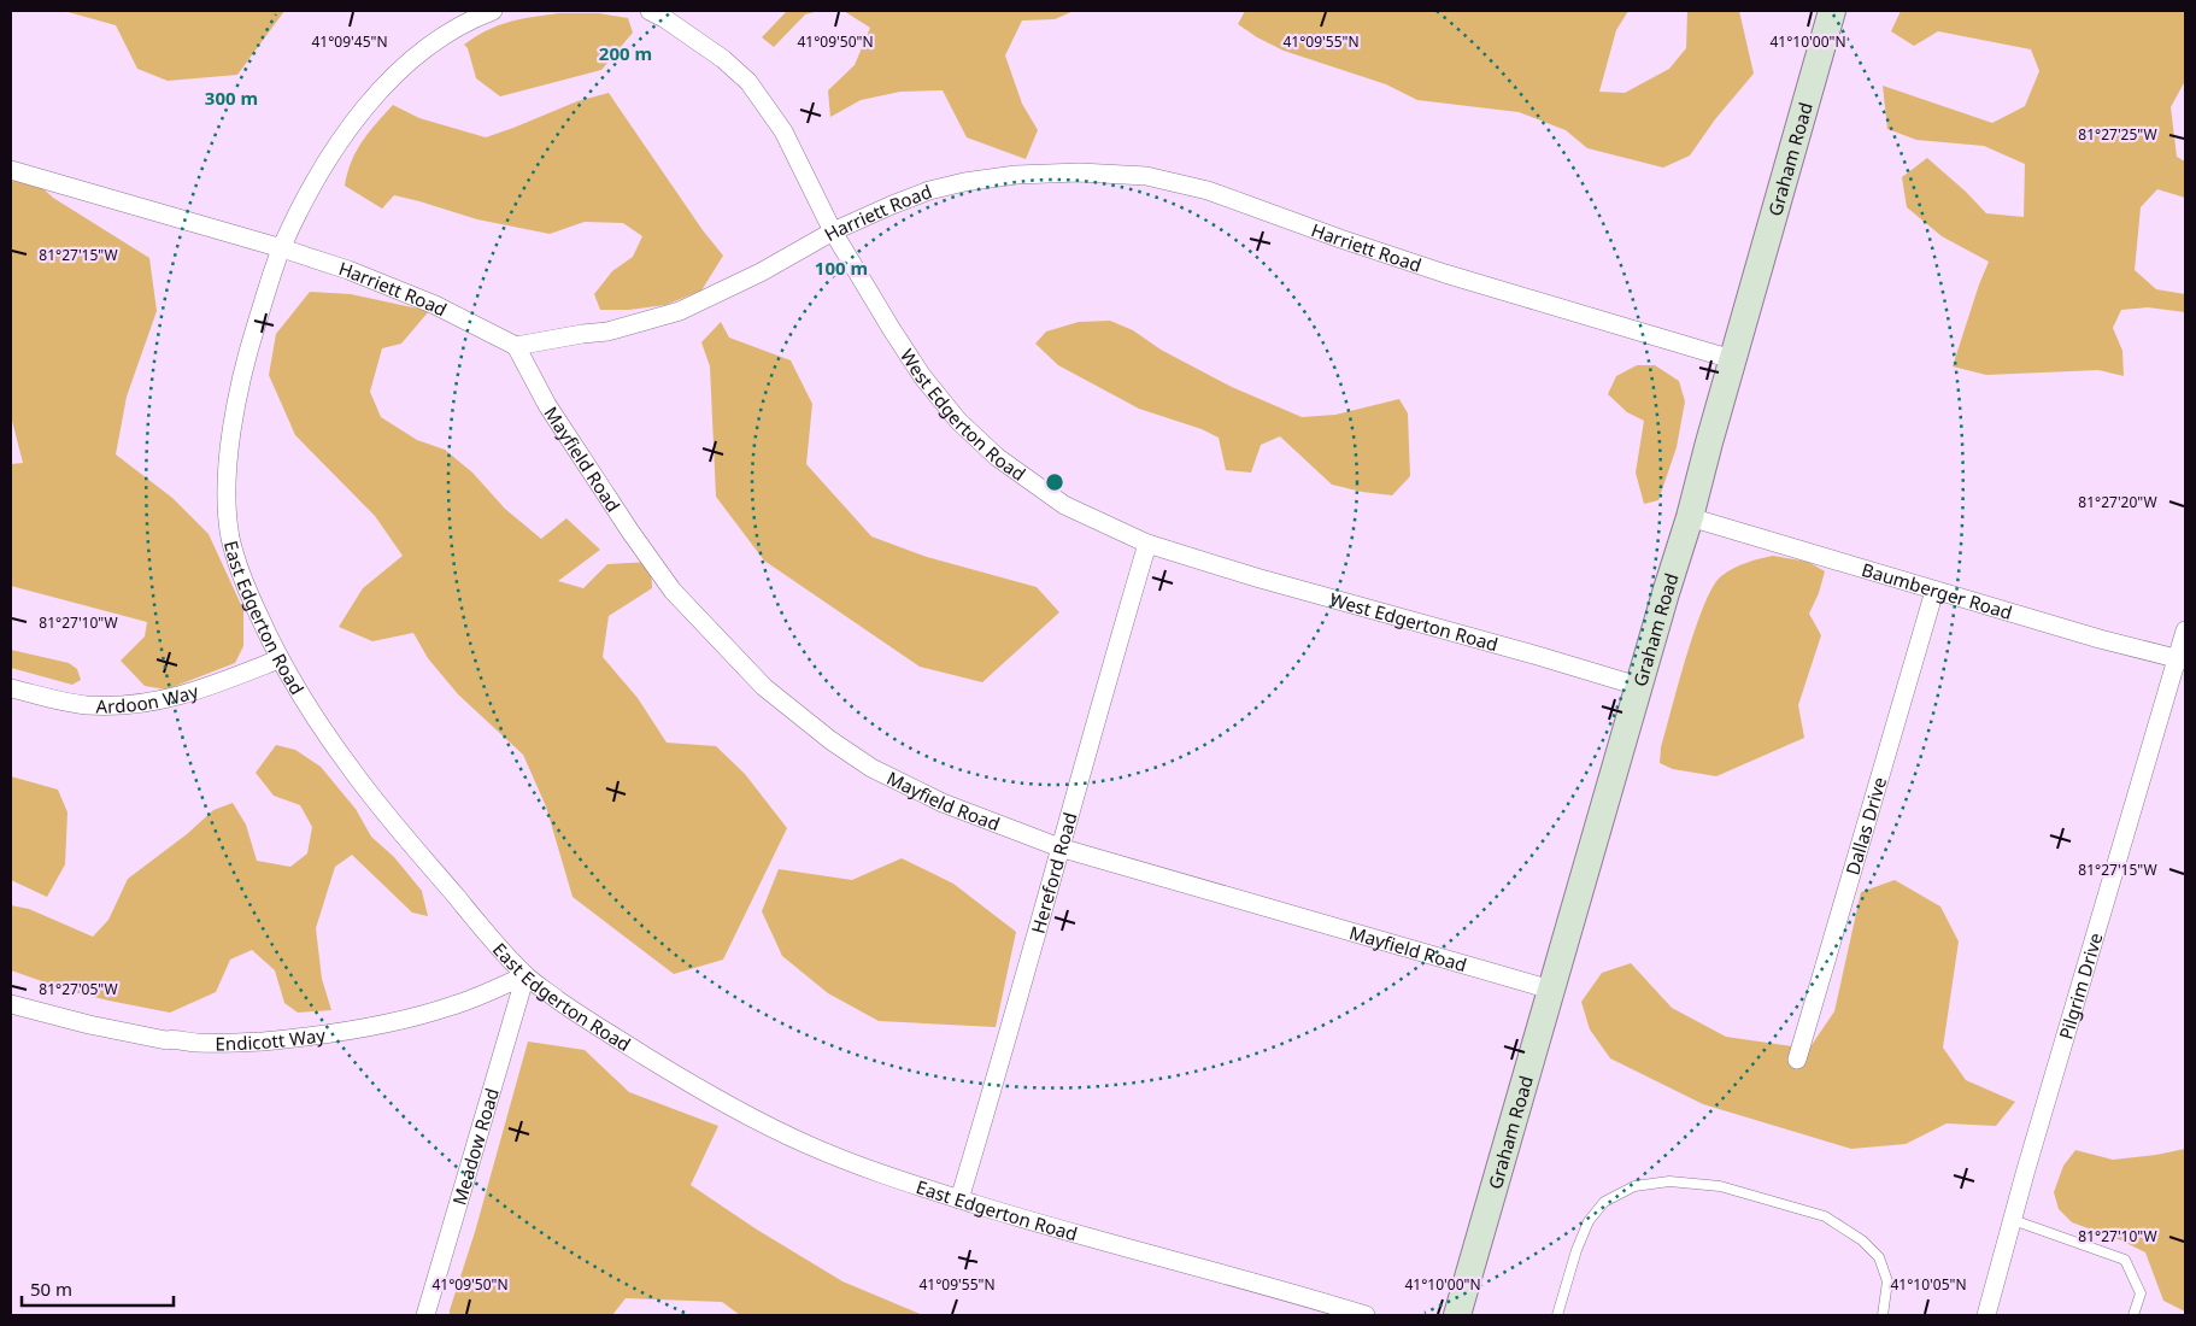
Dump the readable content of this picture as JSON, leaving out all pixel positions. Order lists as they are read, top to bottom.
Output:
{
  "streets": {
    "main road": ["Graham Road"],
    "street": [
      "Harriett Road",
      "West Edgerton Road",
      "Mayfield Road",
      "Baumberger Road",
      "East Edgerton Road",
      "Ardoon Way",
      "Dallas Drive",
      "Hereford Road",
      "Pilgrim Drive",
      "Endicott Way",
      "Meadow Road"
    ]
  },
  "crossings": [
    ["Graham Road", "Harriett Road"],
    ["Graham Road", "West Edgerton Road"],
    ["Graham Road", "Mayfield Road"],
    ["Graham Road", "Baumberger Road"],
    ["Harriett Road", "West Edgerton Road"],
    ["Harriett Road", "Mayfield Road"],
    ["Harriett Road", "East Edgerton Road"],
    ["West Edgerton Road", "Hereford Road"],
    ["Mayfield Road", "Hereford Road"],
    ["Baumberger Road", "Dallas Drive"],
    ["Baumberger Road", "Pilgrim Drive"],
    ["East Edgerton Road", "Ardoon Way"],
    ["East Edgerton Road", "Hereford Road"],
    ["East Edgerton Road", "Endicott Way"],
    ["East Edgerton Road", "Meadow Road"],
    ["Endicott Way", "Meadow Road"]
  ],
  "scale_bar": "50 m",
  "coordinates": [
    "41°09'45\"N",
    "41°09'50\"N",
    "41°09'55\"N",
    "41°10'00\"N",
    "81°27'25\"W",
    "81°27'15\"W",
    "81°27'20\"W",
    "81°27'10\"W",
    "81°27'05\"W",
    "41°10'05\"N"
  ],
  "rings": ["200 m", "300 m", "100 m"]
}
